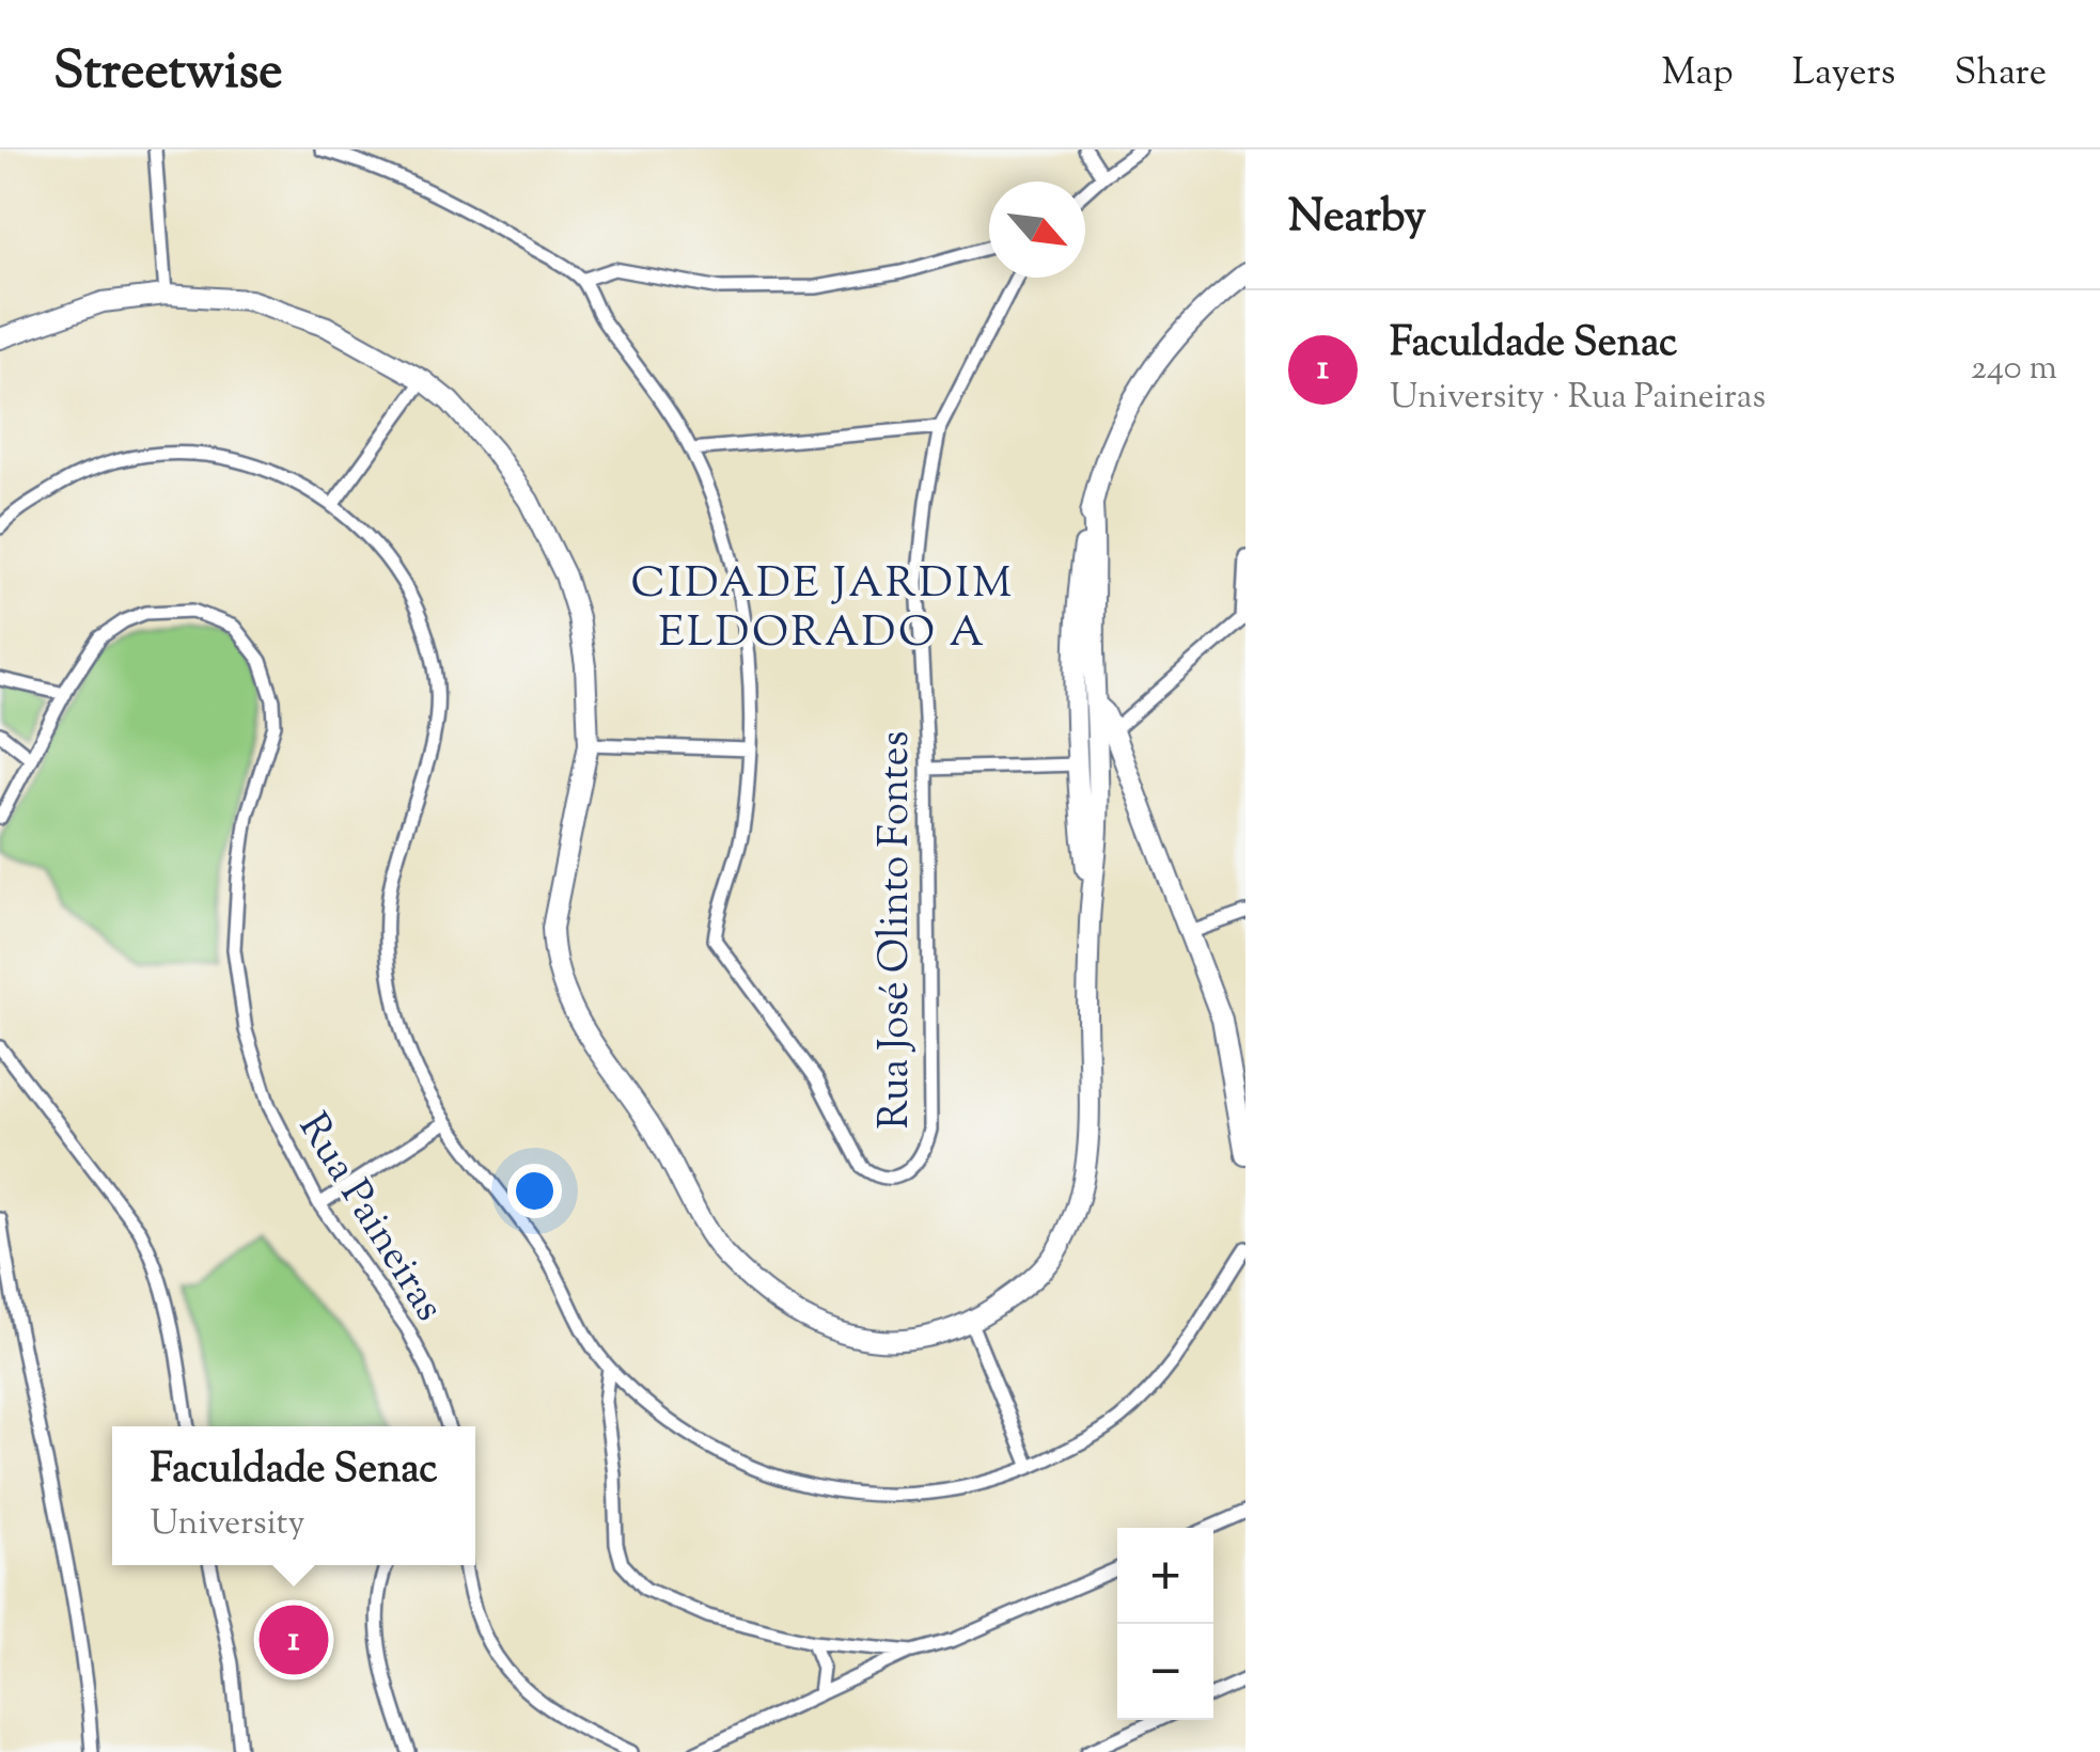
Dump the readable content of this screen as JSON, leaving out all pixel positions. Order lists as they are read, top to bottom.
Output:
{
  "streets": {
    "street": ["Rua José Olinto Fontes", "Rua Paineiras"]
  },
  "districts": ["CIDADE JARDIM ELDORADO A"],
  "north": "bottom right",
  "page": {
    "header": "Streetwise",
    "nav": ["Map", "Layers", "Share"],
    "heading": "Nearby",
    "list": [
      {
        "mark": "1",
        "name": "Faculdade Senac",
        "note": "University · Rua Paineiras",
        "value": "240 m"
      }
    ],
    "popup": ["Faculdade Senac", "University"],
    "map_buttons": ["+", "−"],
    "pins": "1"
  }
}
